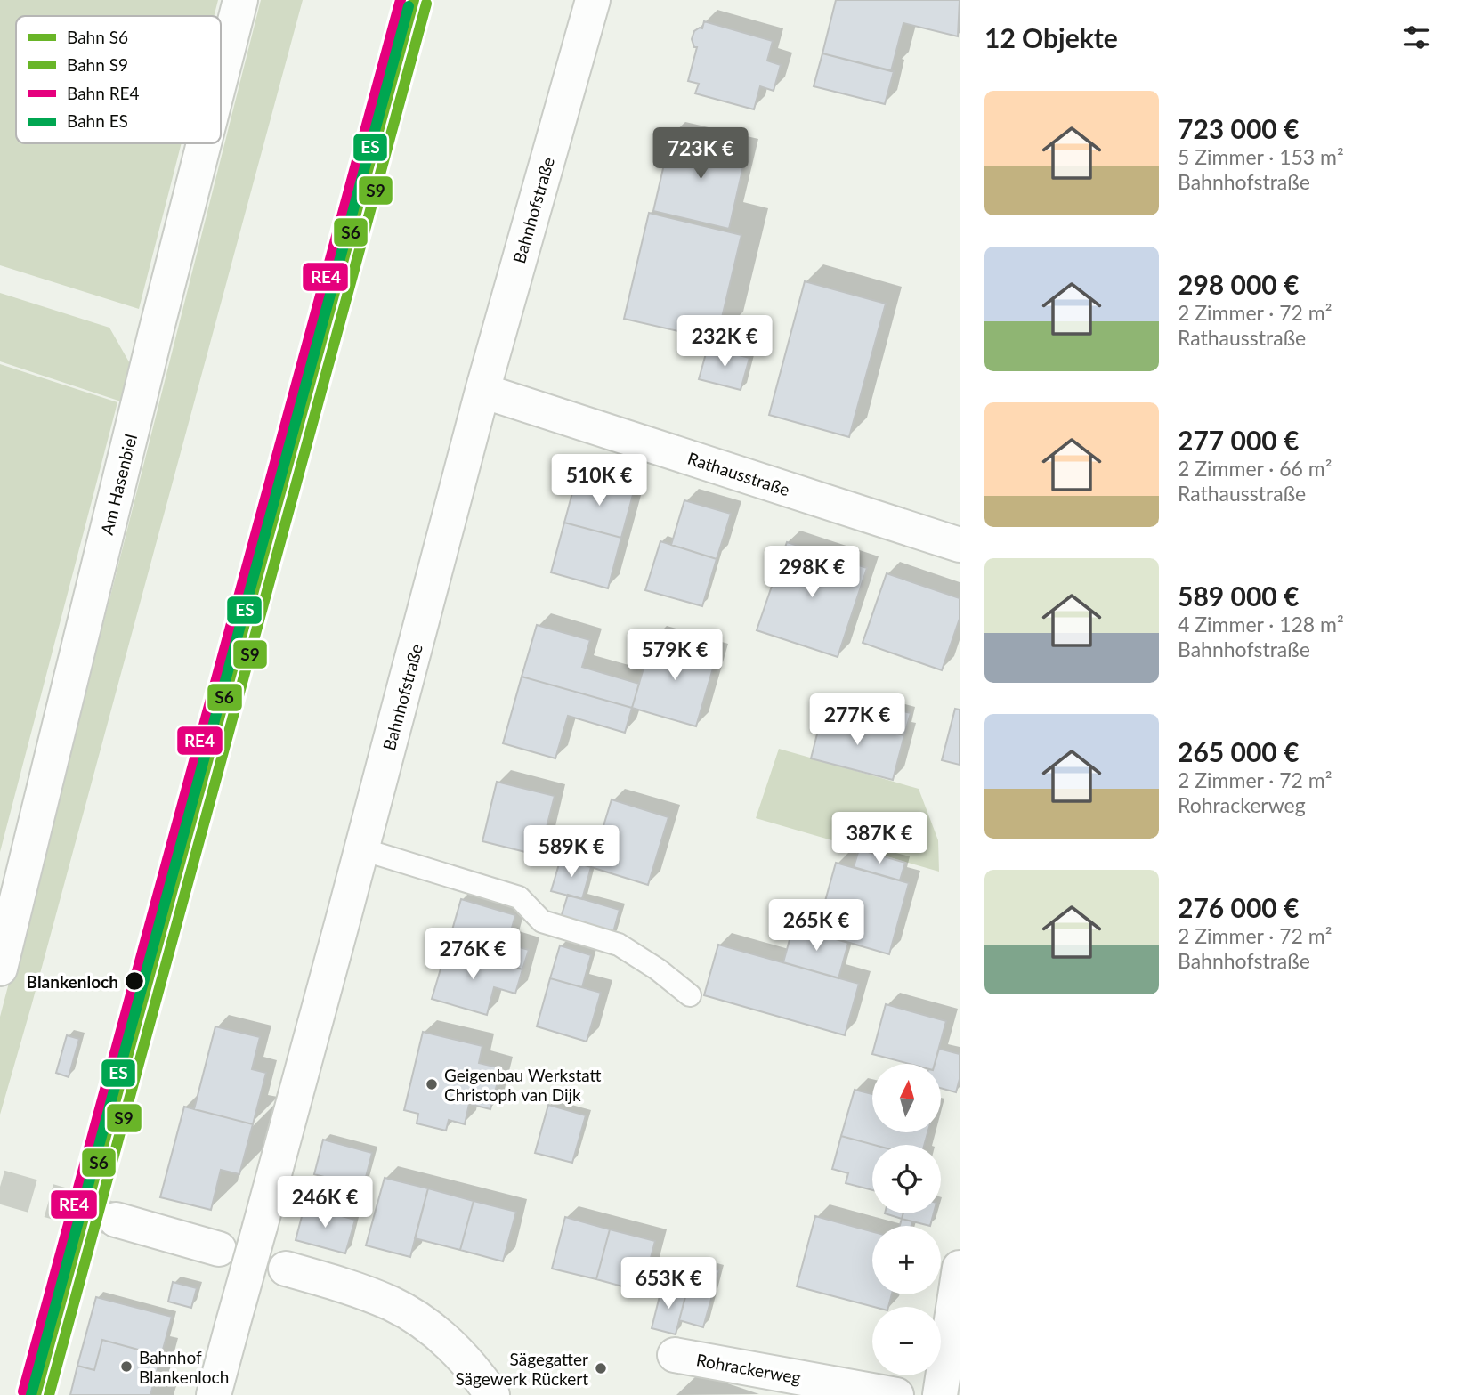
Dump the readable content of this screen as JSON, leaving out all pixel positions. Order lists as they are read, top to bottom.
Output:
{
  "streets": {
    "street": [
      "Bahnhofstraße",
      "Rathausstraße",
      "Am Hasenbiel",
      "Rohrackerweg"
    ]
  },
  "crossings": [
    ["Bahnhofstraße", "Rathausstraße"]
  ],
  "places": [
    "Blankenloch",
    "Geigenbau Werkstatt Christoph van Dijk",
    "Bahnhof Blankenloch",
    "Sägegatter Sägewerk Rückert"
  ],
  "lines": [
    "rail line S6",
    "rail line RE4",
    "rail line S9",
    "rail line ES"
  ],
  "legend": [
    "Bahn S6",
    "Bahn S9",
    "Bahn RE4",
    "Bahn ES"
  ],
  "north": "top",
  "page": {
    "heading": "12 Objekte",
    "list": [
      {
        "name": "723 000 €",
        "note": "5 Zimmer · 153 m² · Bahnhofstraße"
      },
      {
        "name": "298 000 €",
        "note": "2 Zimmer · 72 m² · Rathausstraße"
      },
      {
        "name": "277 000 €",
        "note": "2 Zimmer · 66 m² · Rathausstraße"
      },
      {
        "name": "589 000 €",
        "note": "4 Zimmer · 128 m² · Bahnhofstraße"
      },
      {
        "name": "265 000 €",
        "note": "2 Zimmer · 72 m² · Rohrackerweg"
      },
      {
        "name": "276 000 €",
        "note": "2 Zimmer · 72 m² · Bahnhofstraße"
      }
    ],
    "price": [
      "723K €",
      "232K €",
      "510K €",
      "298K €",
      "579K €",
      "277K €",
      "387K €",
      "589K €",
      "265K €",
      "276K €",
      "246K €",
      "653K €"
    ],
    "map_buttons": ["+", "−"]
  }
}
